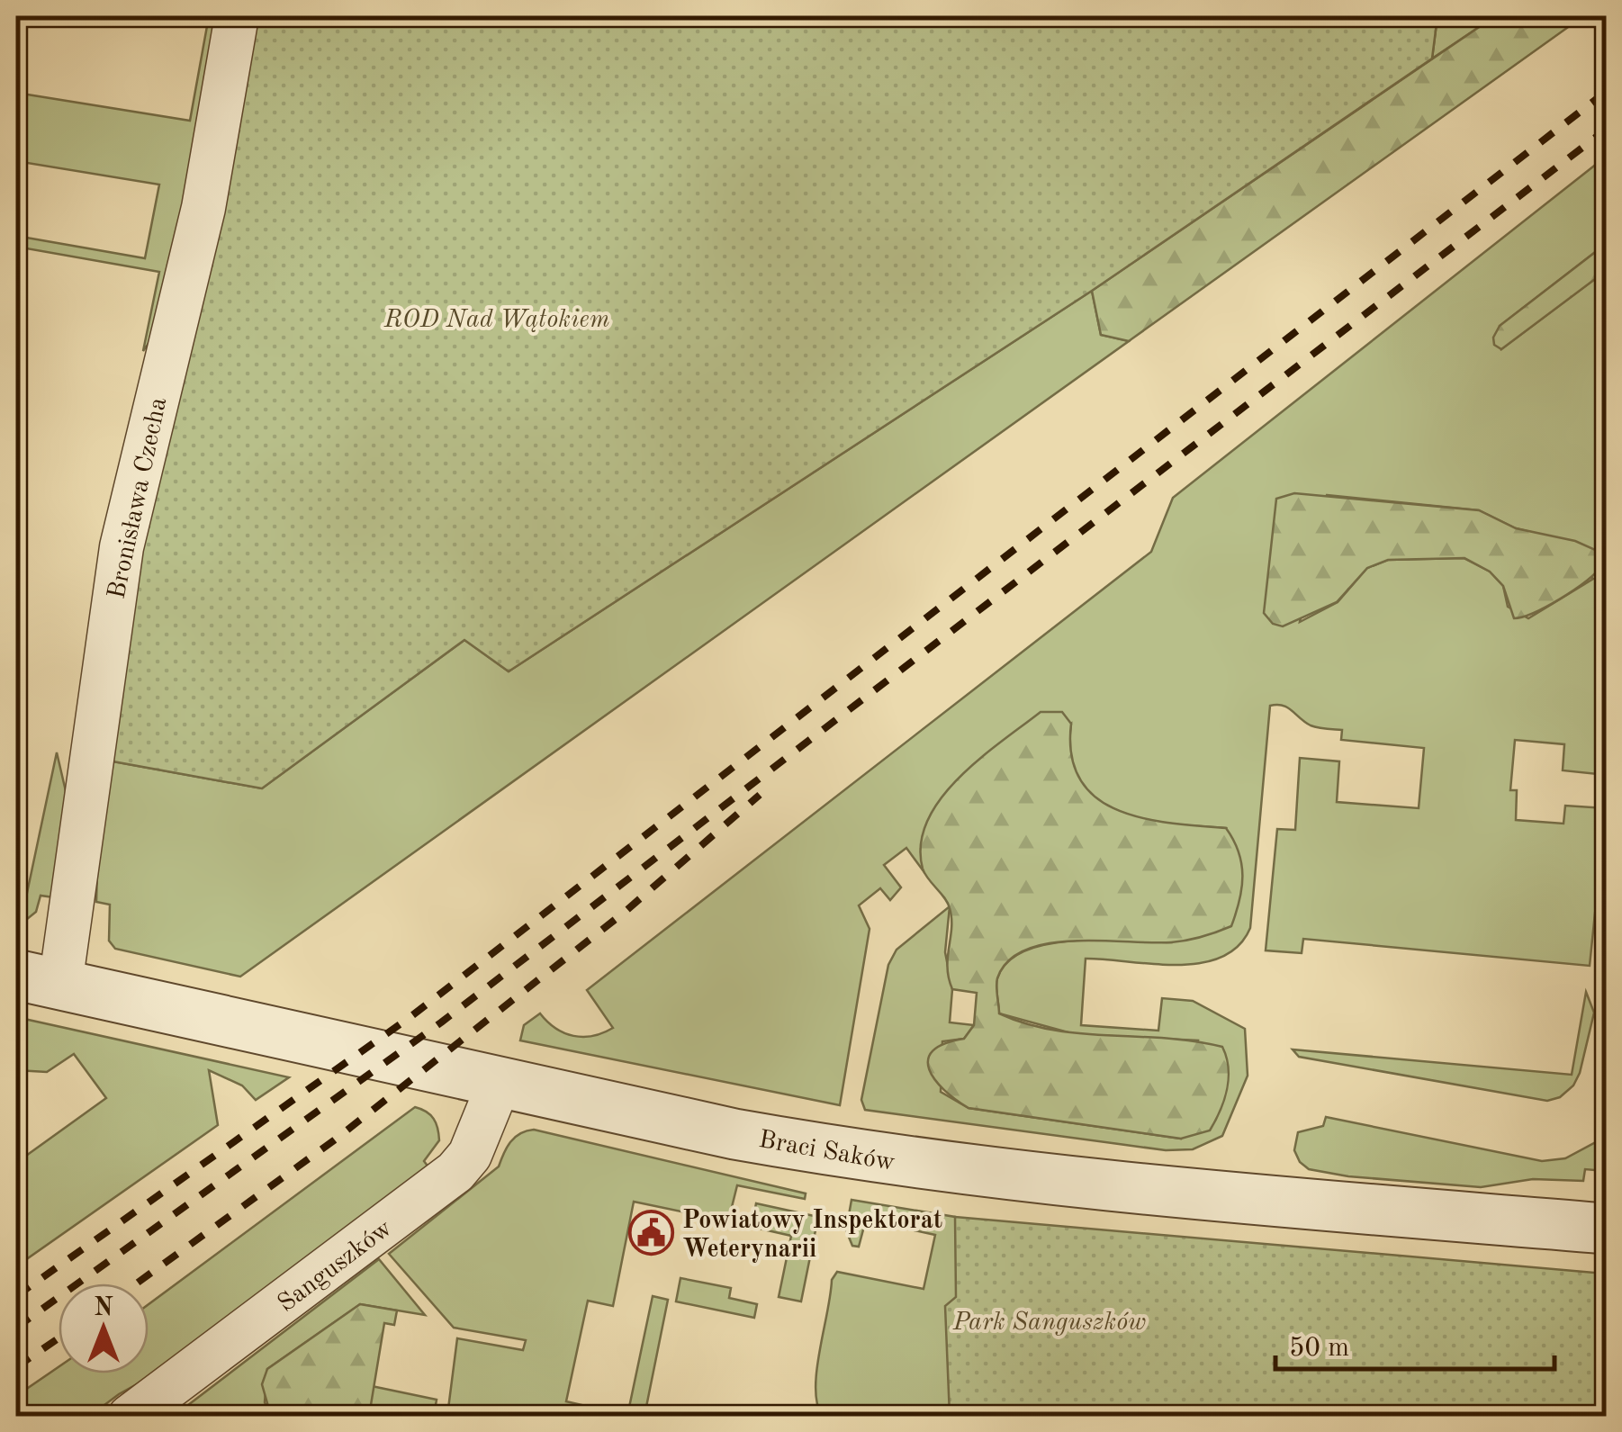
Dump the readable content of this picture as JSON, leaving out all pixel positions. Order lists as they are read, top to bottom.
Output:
{
  "streets": {
    "street": ["Bronisława Czecha", "Braci Saków", "Sanguszków"]
  },
  "crossings": [
    ["Bronisława Czecha", "Braci Saków"],
    ["Braci Saków", "Sanguszków"]
  ],
  "parks": ["ROD Nad Wątokiem", "Park Sanguszków"],
  "places": {
    "public building": ["Powiatowy Inspektorat Weterynarii"]
  },
  "scale_bar": "50 m",
  "north": "top"
}
